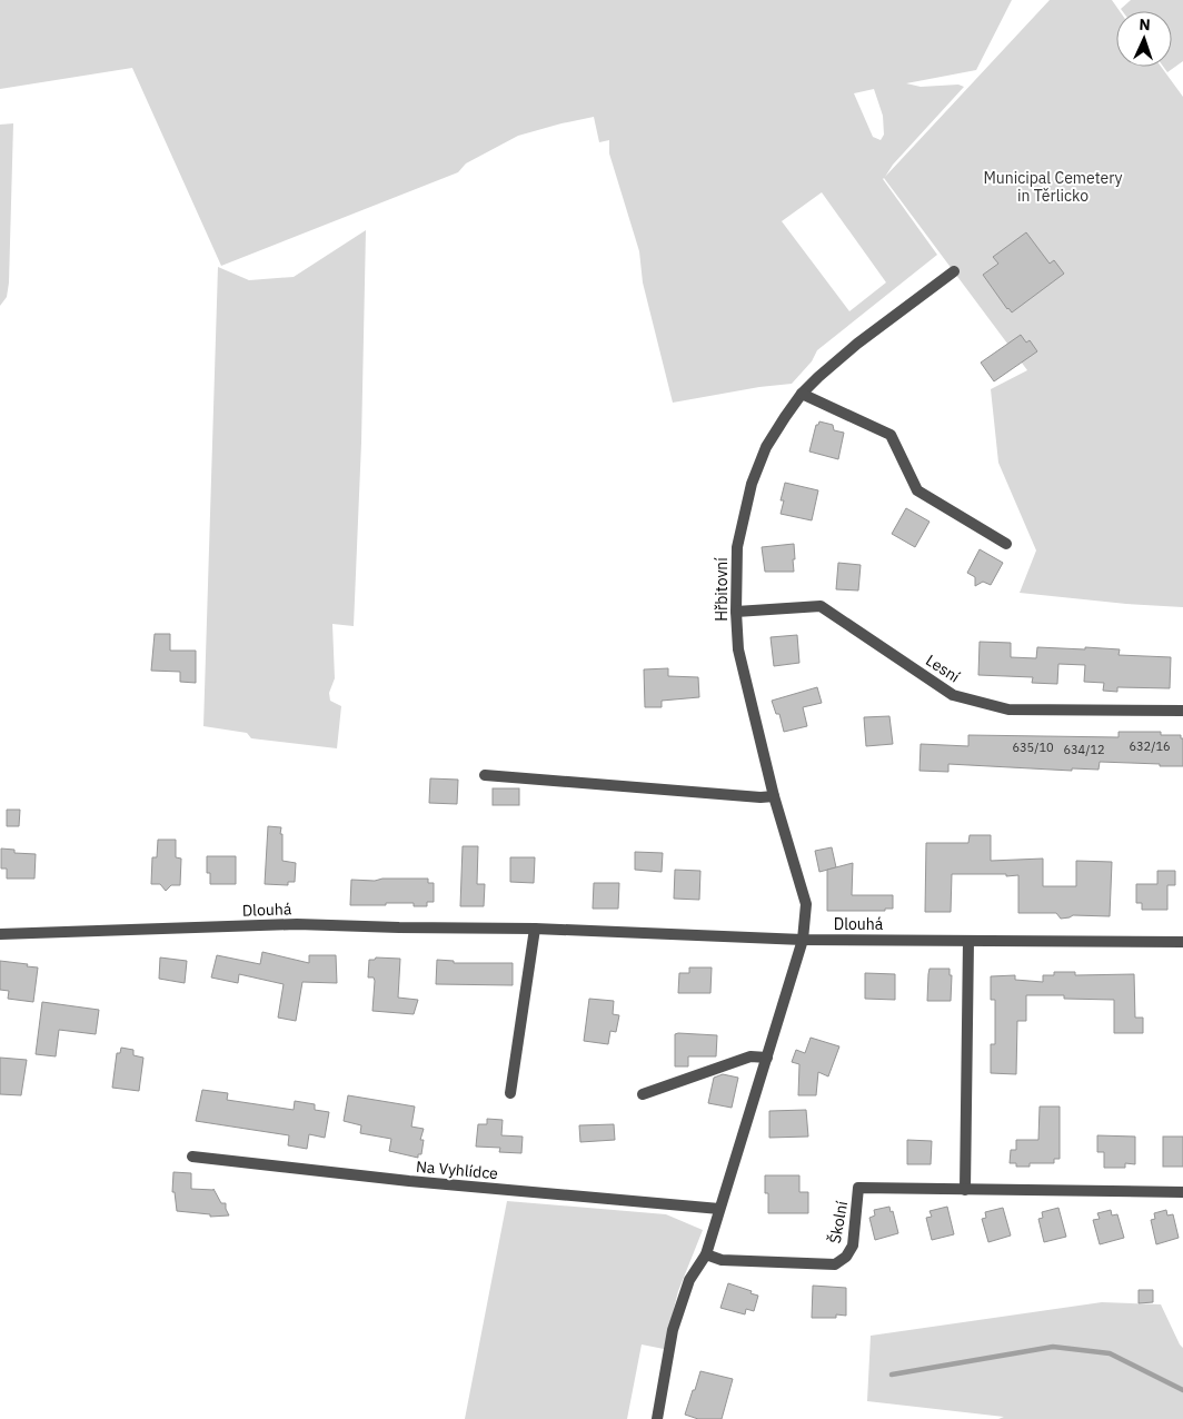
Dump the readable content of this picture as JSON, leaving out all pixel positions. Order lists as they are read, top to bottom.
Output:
{
  "streets": {
    "street": [
      "Hřbitovní",
      "Lesní",
      "Dlouhá",
      "Na Vyhlídce",
      "Školní"
    ]
  },
  "crossings": [
    ["Hřbitovní", "Lesní"],
    ["Hřbitovní", "Dlouhá"]
  ],
  "parks": ["Municipal Cemetery in Těrlicko"],
  "house_numbers": ["632/16", "635/10", "634/12"],
  "north": "top"
}
